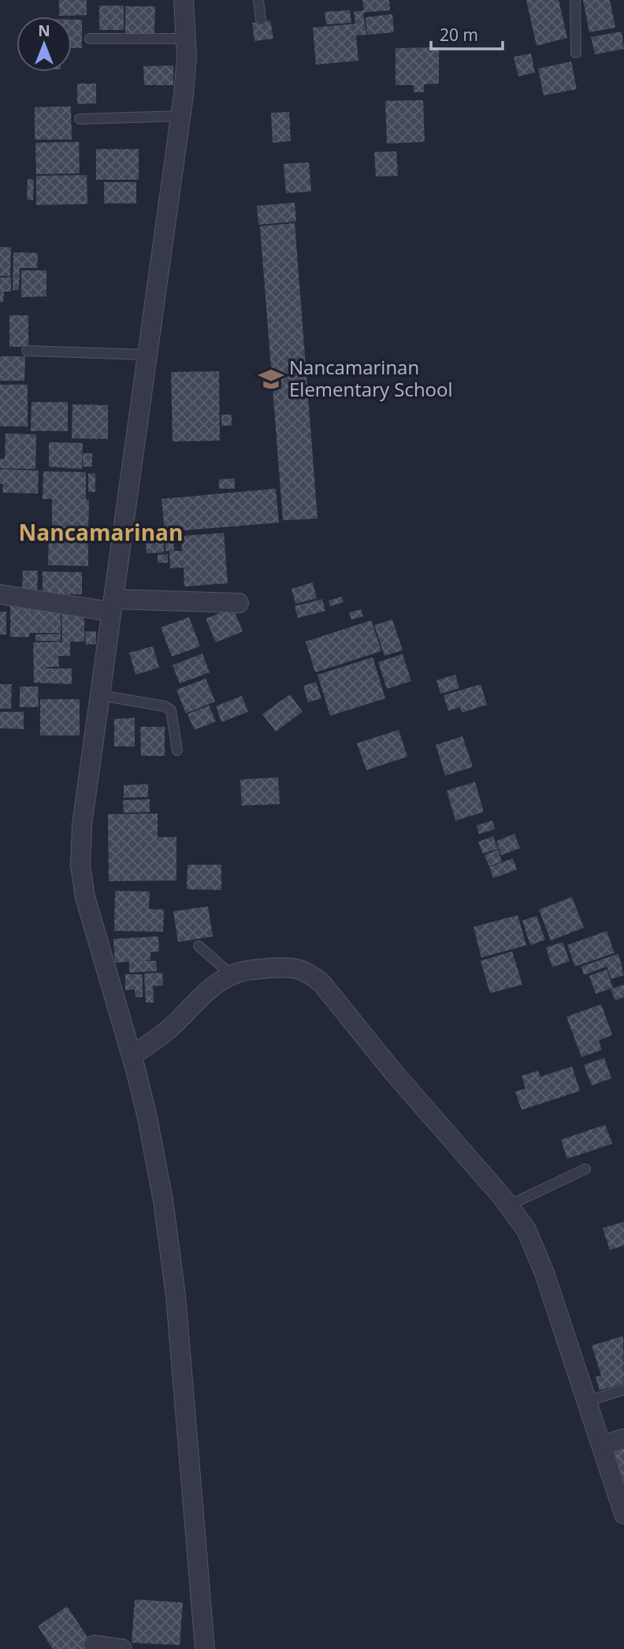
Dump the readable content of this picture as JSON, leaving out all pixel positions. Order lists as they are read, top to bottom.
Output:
{
  "districts": ["Nancamarinan"],
  "places": {
    "school or university": ["Nancamarinan Elementary School"]
  },
  "scale_bar": "20 m",
  "north": "top"
}
